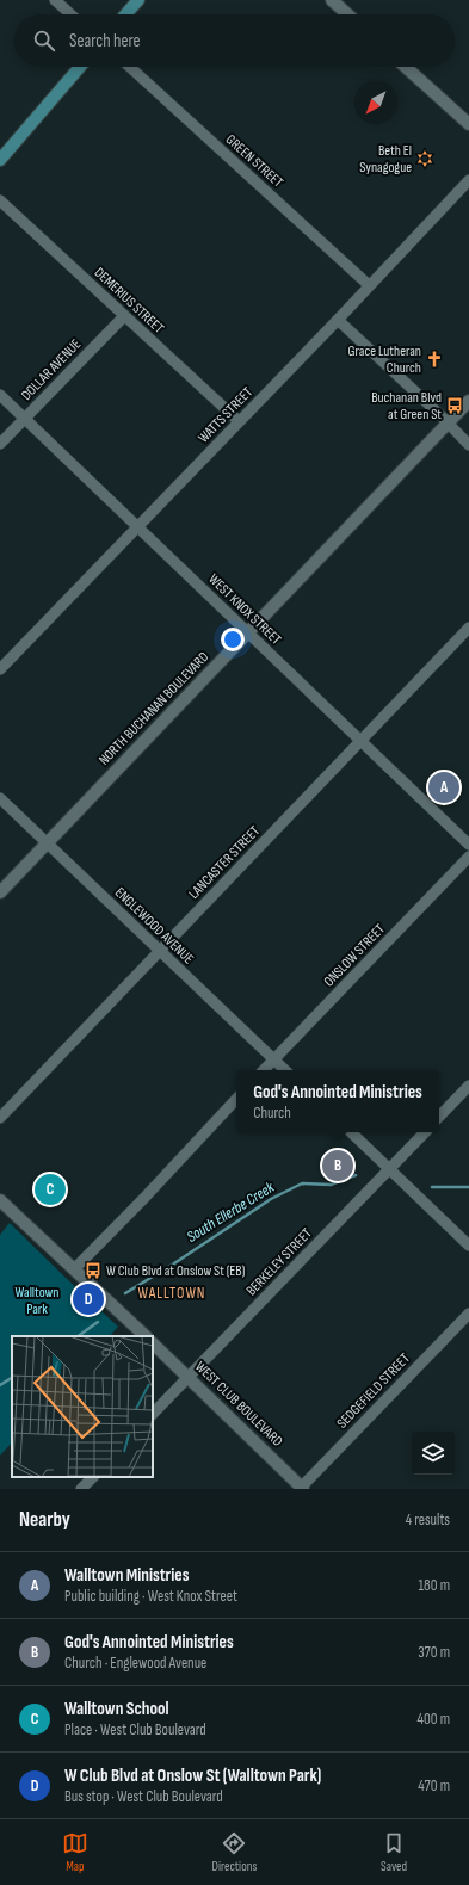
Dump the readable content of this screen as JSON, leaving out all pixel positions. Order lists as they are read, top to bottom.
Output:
{
  "streets": {
    "street": [
      "GREEN STREET",
      "DEMERIUS STREET",
      "DOLLAR AVENUE",
      "WATTS STREET",
      "WEST KNOX STREET",
      "NORTH BUCHANAN BOULEVARD",
      "LANCASTER STREET",
      "ENGLEWOOD AVENUE",
      "ONSLOW STREET",
      "BERKELEY STREET",
      "SEDGEFIELD STREET",
      "WEST CLUB BOULEVARD"
    ]
  },
  "crossings": [
    ["GREEN STREET", "WATTS STREET"],
    ["DEMERIUS STREET", "DOLLAR AVENUE"],
    ["DEMERIUS STREET", "WATTS STREET"],
    ["DOLLAR AVENUE", "WEST KNOX STREET"],
    ["WATTS STREET", "WEST KNOX STREET"],
    ["WEST KNOX STREET", "NORTH BUCHANAN BOULEVARD"],
    ["WEST KNOX STREET", "LANCASTER STREET"],
    ["NORTH BUCHANAN BOULEVARD", "ENGLEWOOD AVENUE"],
    ["LANCASTER STREET", "ENGLEWOOD AVENUE"],
    ["ENGLEWOOD AVENUE", "ONSLOW STREET"],
    ["BERKELEY STREET", "WEST CLUB BOULEVARD"],
    ["SEDGEFIELD STREET", "WEST CLUB BOULEVARD"]
  ],
  "districts": ["WALLTOWN"],
  "water": ["South Ellerbe Creek"],
  "parks": ["Walltown Park"],
  "places": {
    "synagogue": ["Beth El Synagogue"],
    "church": ["Grace Lutheran Church"],
    "bus stop": ["Buchanan Blvd at Green St", "W Club Blvd at Onslow St (EB)"]
  },
  "north": "bottom left",
  "page": {
    "search": "Search here",
    "pins": [
      "A",
      "B",
      "C",
      "D"
    ],
    "popup": ["God's Annointed Ministries", "Church"],
    "heading": ["Nearby", "4 results"],
    "list": [
      {
        "mark": "A",
        "name": "Walltown Ministries",
        "note": "Public building · West Knox Street",
        "value": "180 m"
      },
      {
        "mark": "B",
        "name": "God's Annointed Ministries",
        "note": "Church · Englewood Avenue",
        "value": "370 m"
      },
      {
        "mark": "C",
        "name": "Walltown School",
        "note": "Place · West Club Boulevard",
        "value": "400 m"
      },
      {
        "mark": "D",
        "name": "W Club Blvd at Onslow St (Walltown Park)",
        "note": "Bus stop · West Club Boulevard",
        "value": "470 m"
      }
    ],
    "nav": ["Map", "Directions", "Saved"]
  }
}
